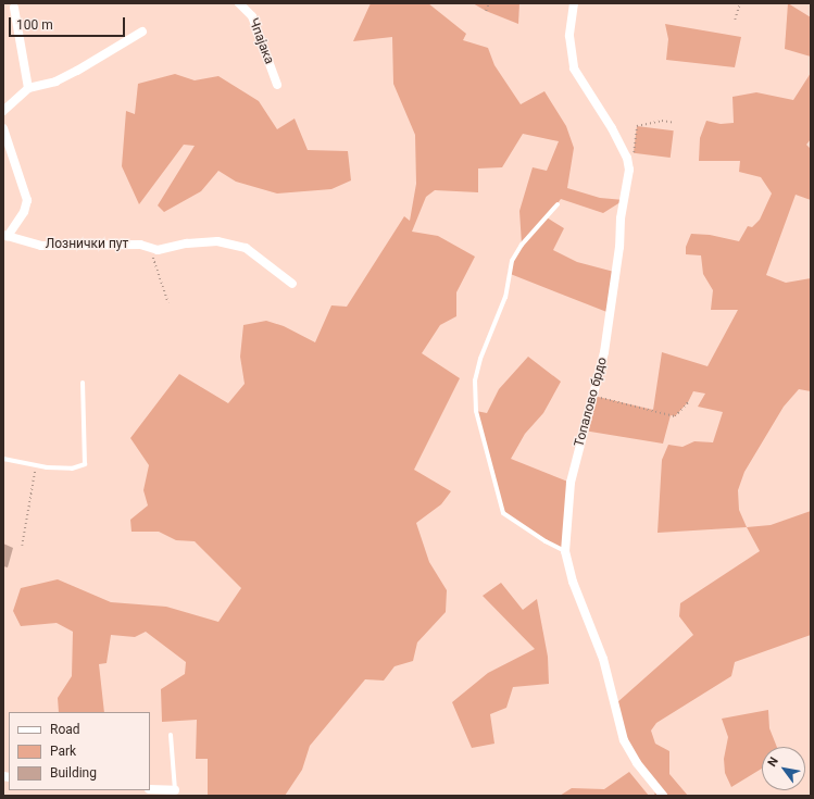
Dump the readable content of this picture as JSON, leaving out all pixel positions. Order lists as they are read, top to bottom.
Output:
{
  "streets": {
    "street": ["Чпајака", "Лознички пут", "Топалово брдо"]
  },
  "legend": ["Road", "Park", "Building"],
  "scale_bar": "100 m",
  "north": "top left"
}
